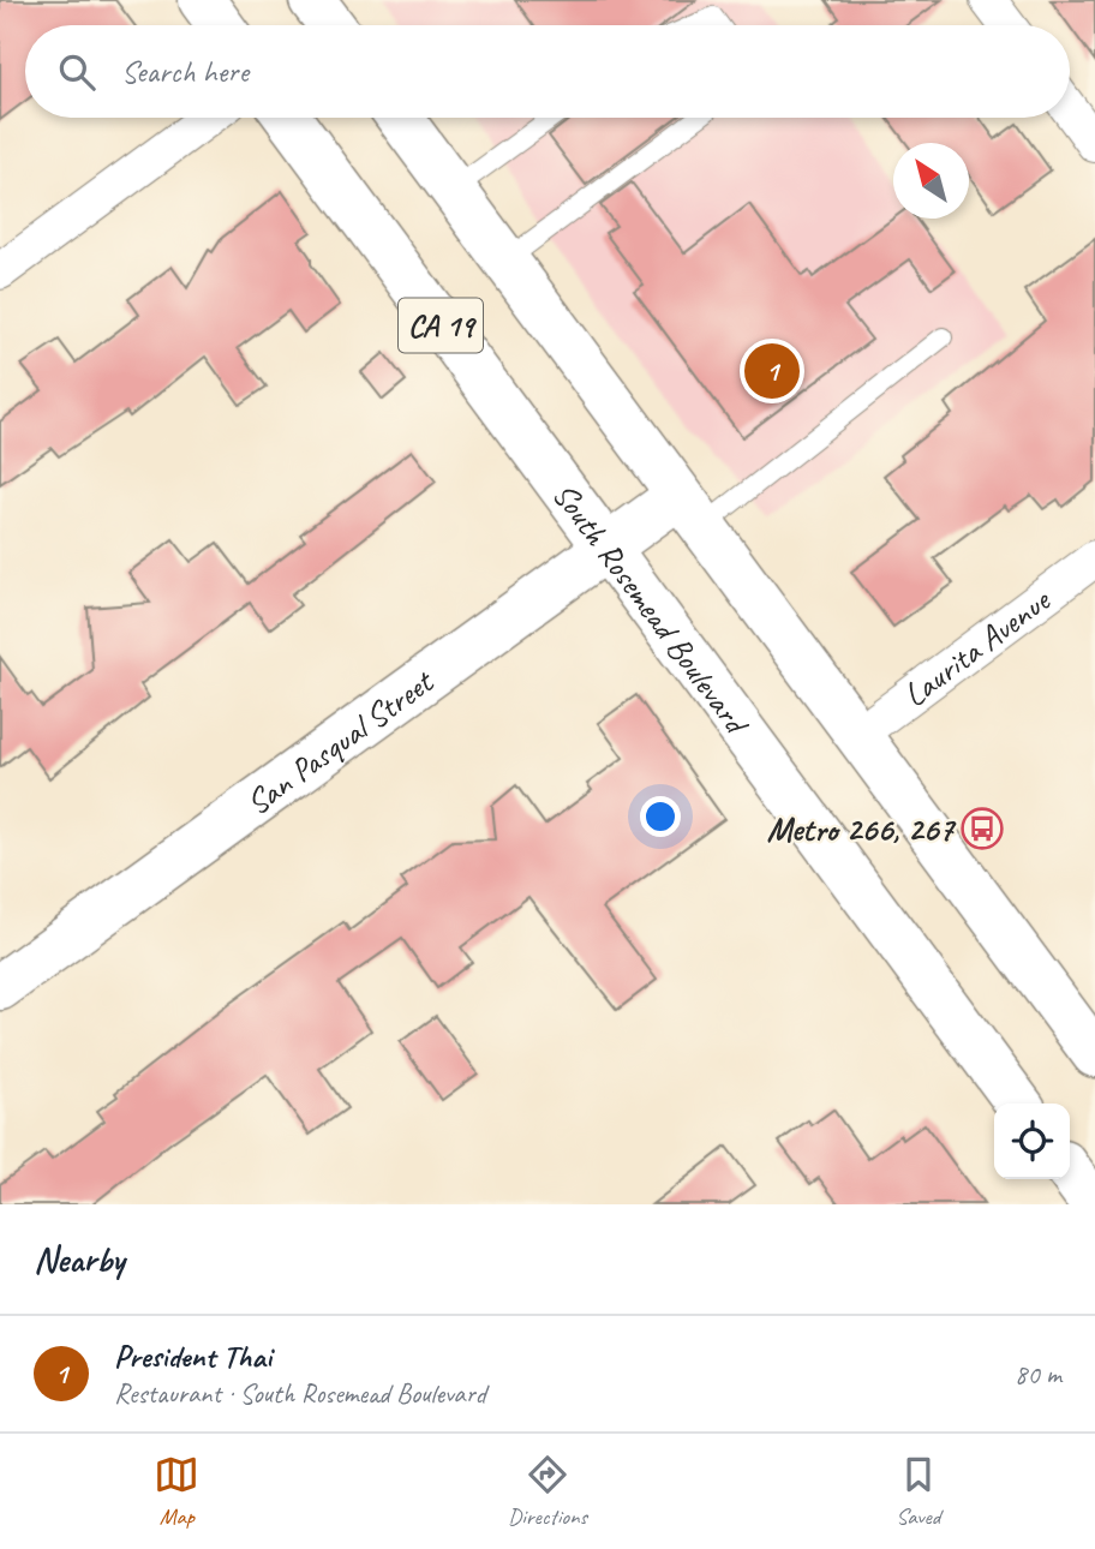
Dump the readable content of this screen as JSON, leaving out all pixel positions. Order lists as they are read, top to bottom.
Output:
{
  "streets": {
    "main road": ["CA 19", "South Rosemead Boulevard", "San Pasqual Street"],
    "street": ["Laurita Avenue"]
  },
  "crossings": [
    ["CA 19", "Laurita Avenue"],
    ["CA 19", "San Pasqual Street"],
    ["South Rosemead Boulevard", "San Pasqual Street"]
  ],
  "places": {
    "bus stop": ["Metro 266, 267"]
  },
  "north": "top left",
  "page": {
    "search": "Search here",
    "pins": "1",
    "heading": "Nearby",
    "list": [
      {
        "mark": "1",
        "name": "President Thai",
        "note": "Restaurant · South Rosemead Boulevard",
        "value": "80 m"
      }
    ],
    "nav": ["Map", "Directions", "Saved"]
  }
}
